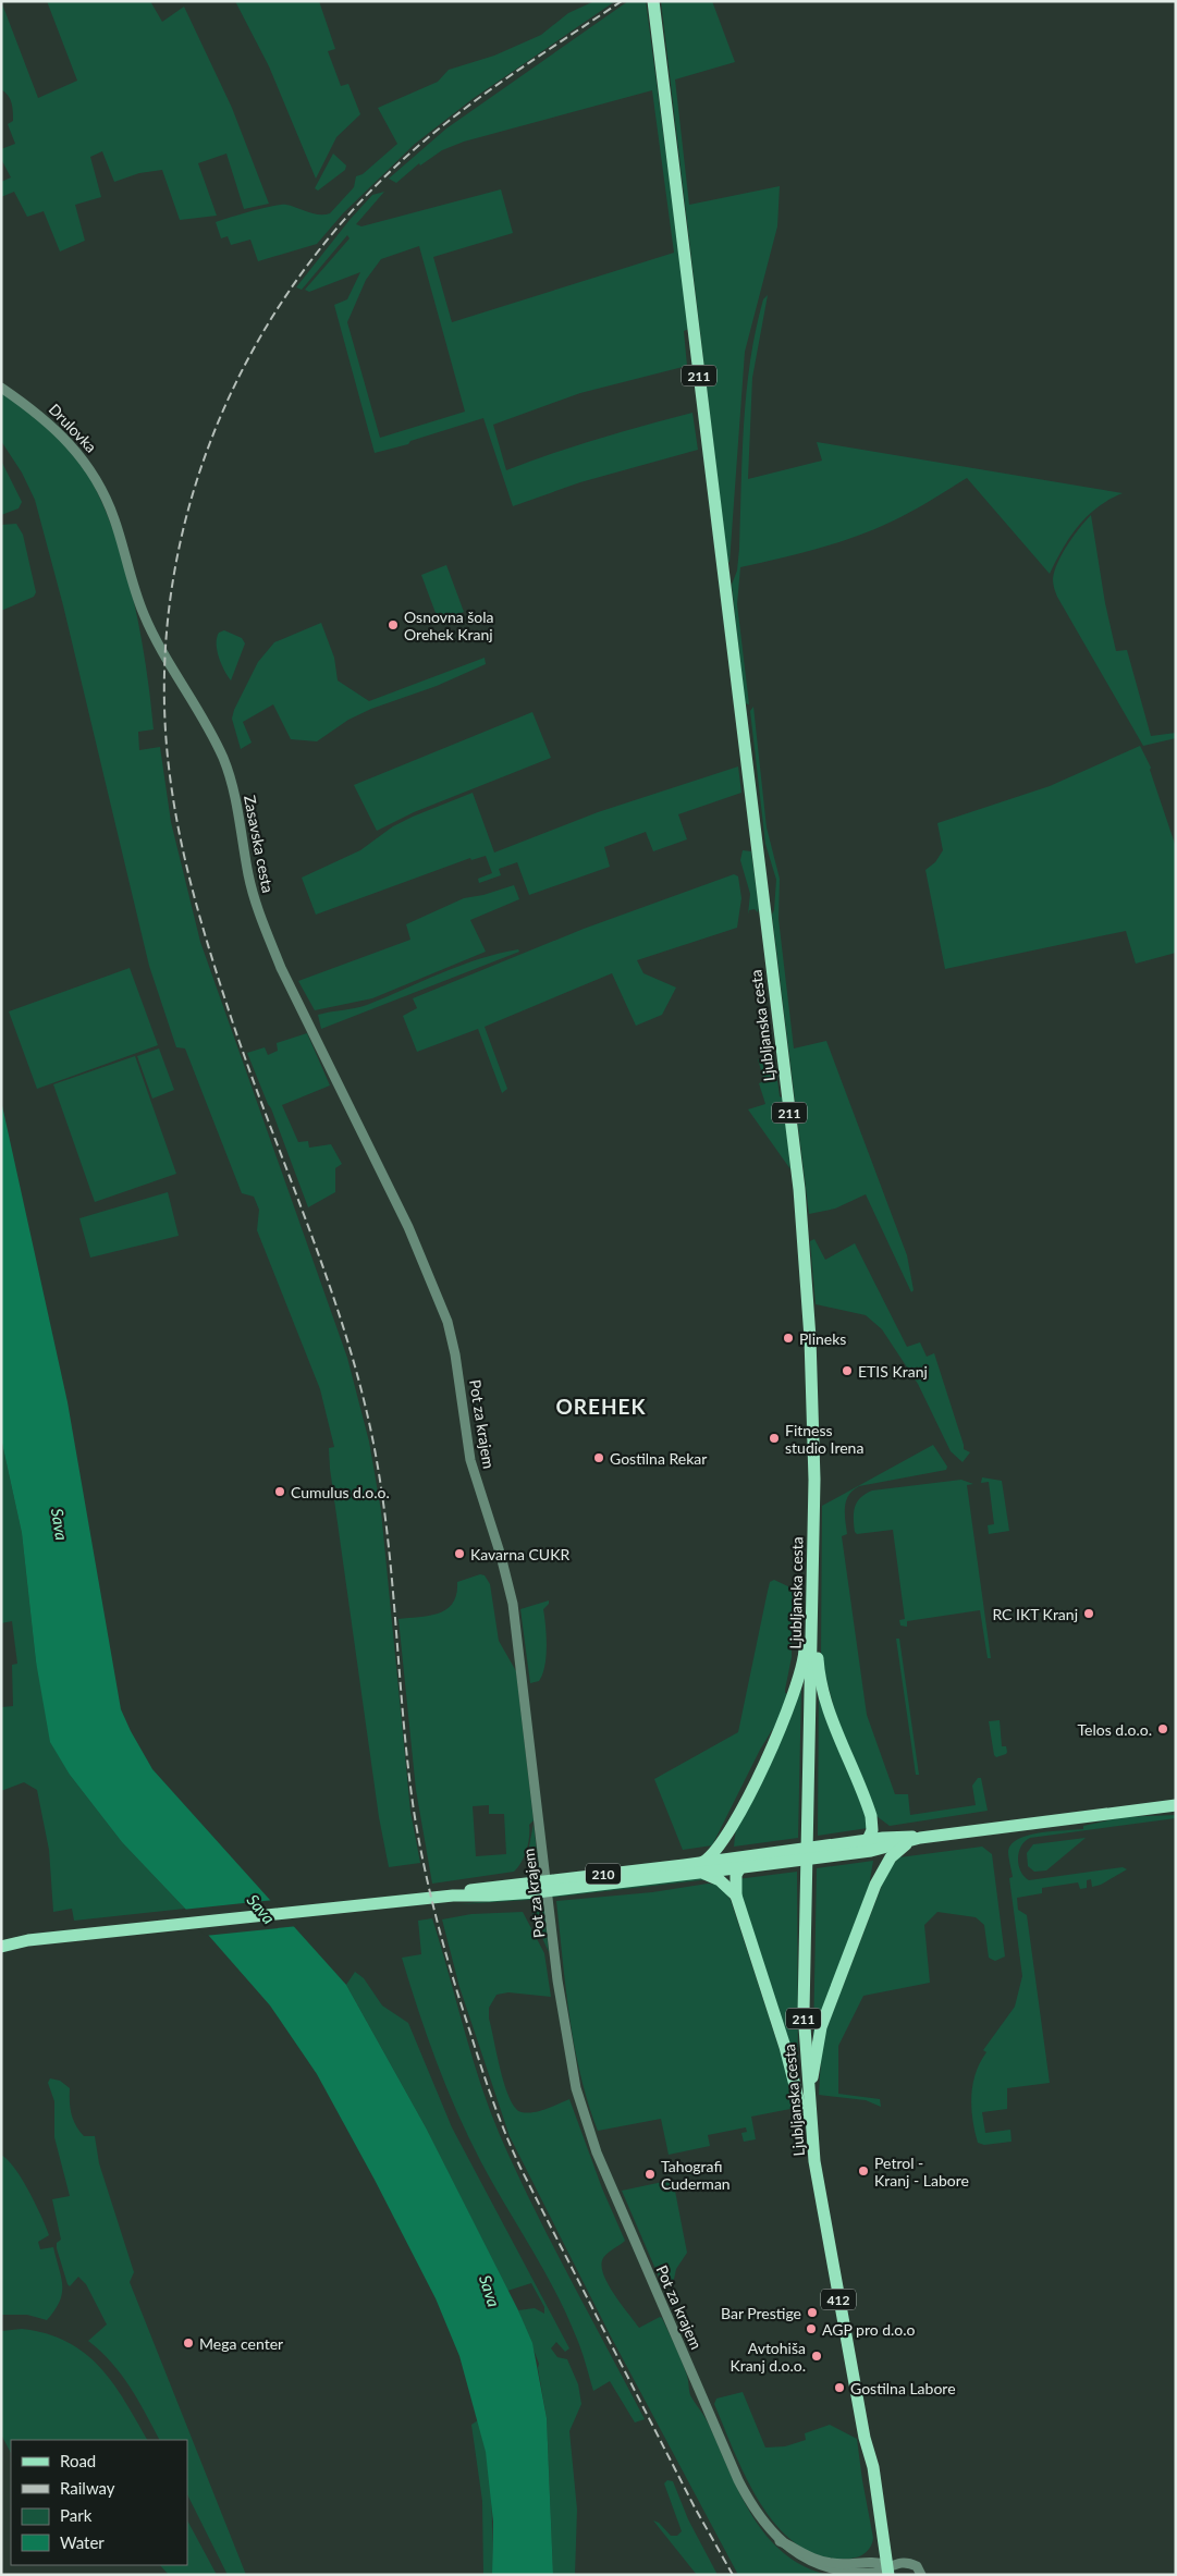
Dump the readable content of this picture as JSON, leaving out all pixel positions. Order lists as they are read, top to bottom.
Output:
{
  "streets": {
    "main road": [
      "211",
      "Ljubljanska cesta",
      "210",
      "412"
    ],
    "street": ["Drulovka", "Zasavska cesta", "Pot za krajem"]
  },
  "crossings": [
    ["211", "Ljubljanska cesta"],
    ["211", "210"],
    ["Drulovka", "Zasavska cesta"],
    ["Zasavska cesta", "Pot za krajem"],
    ["Ljubljanska cesta", "Pot za krajem"]
  ],
  "districts": ["OREHEK"],
  "water": ["Sava"],
  "places": [
    "Osnovna šola Orehek Kranj",
    "Plineks",
    "ETIS Kranj",
    "Fitness studio Irena",
    "Gostilna Rekar",
    "Cumulus d.o.o.",
    "Kavarna CUKR",
    "RC IKT Kranj",
    "Telos d.o.o.",
    "Petrol - Kranj - Labore",
    "Tahografi Cuderman",
    "Bar Prestige",
    "AGP pro d.o.o",
    "Mega center",
    "Avtohiša Kranj d.o.o.",
    "Gostilna Labore"
  ],
  "legend": [
    "Road",
    "Railway",
    "Park",
    "Water"
  ]
}
